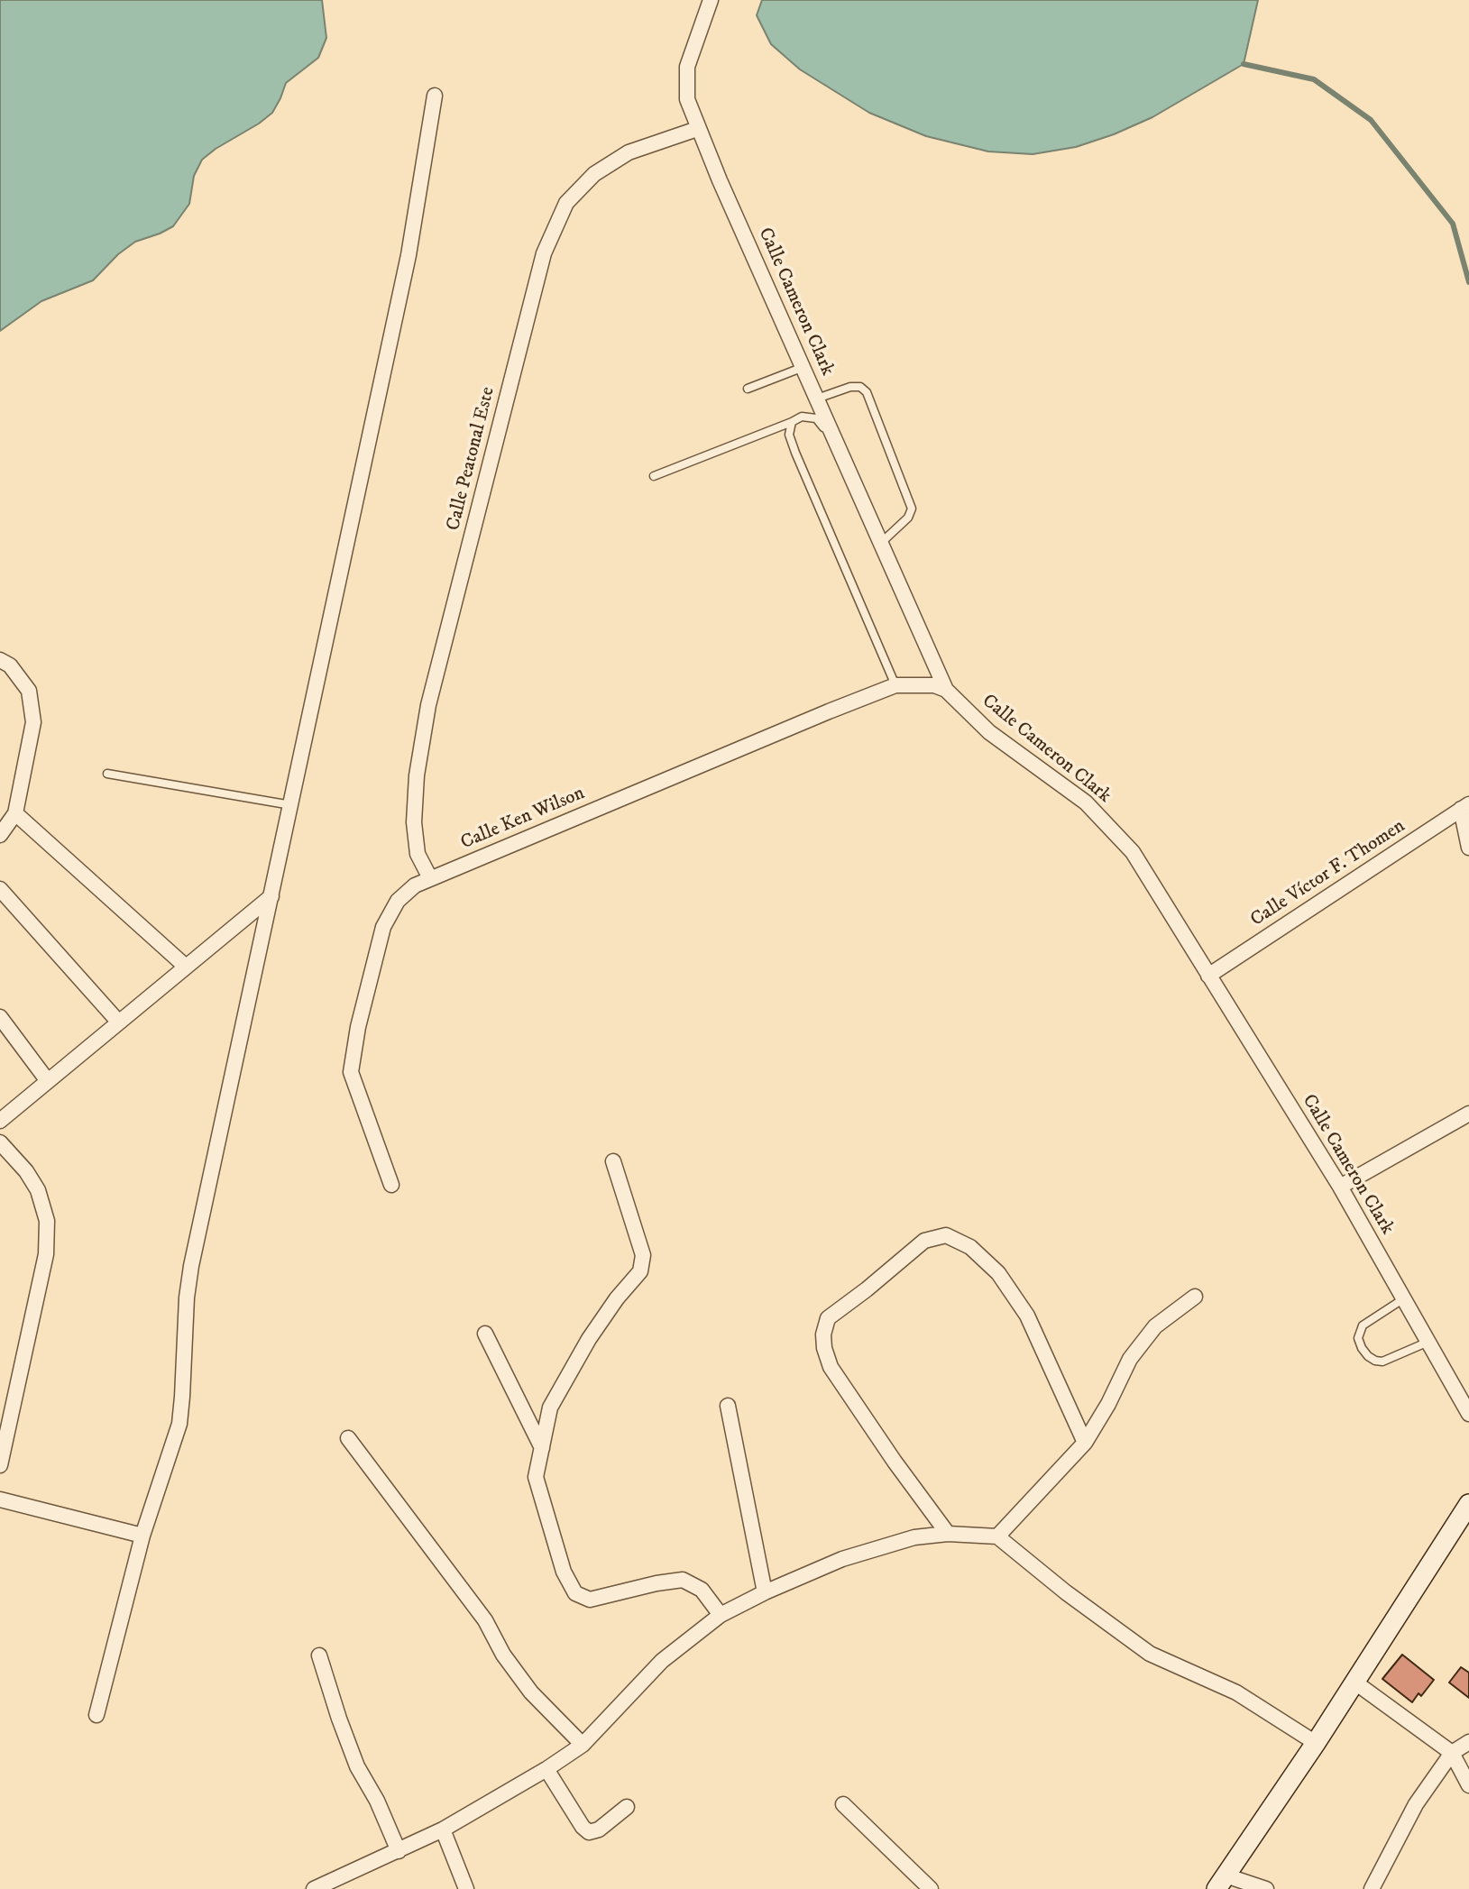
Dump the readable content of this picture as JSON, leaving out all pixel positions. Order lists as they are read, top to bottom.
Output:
{
  "streets": {
    "street": [
      "Calle Cameron Clark",
      "Calle Peatonal Este",
      "Calle Ken Wilson",
      "Calle Víctor F. Thomen"
    ]
  },
  "crossings": [
    ["Calle Cameron Clark", "Calle Peatonal Este"],
    ["Calle Cameron Clark", "Calle Ken Wilson"],
    ["Calle Cameron Clark", "Calle Víctor F. Thomen"],
    ["Calle Peatonal Este", "Calle Ken Wilson"]
  ]
}
